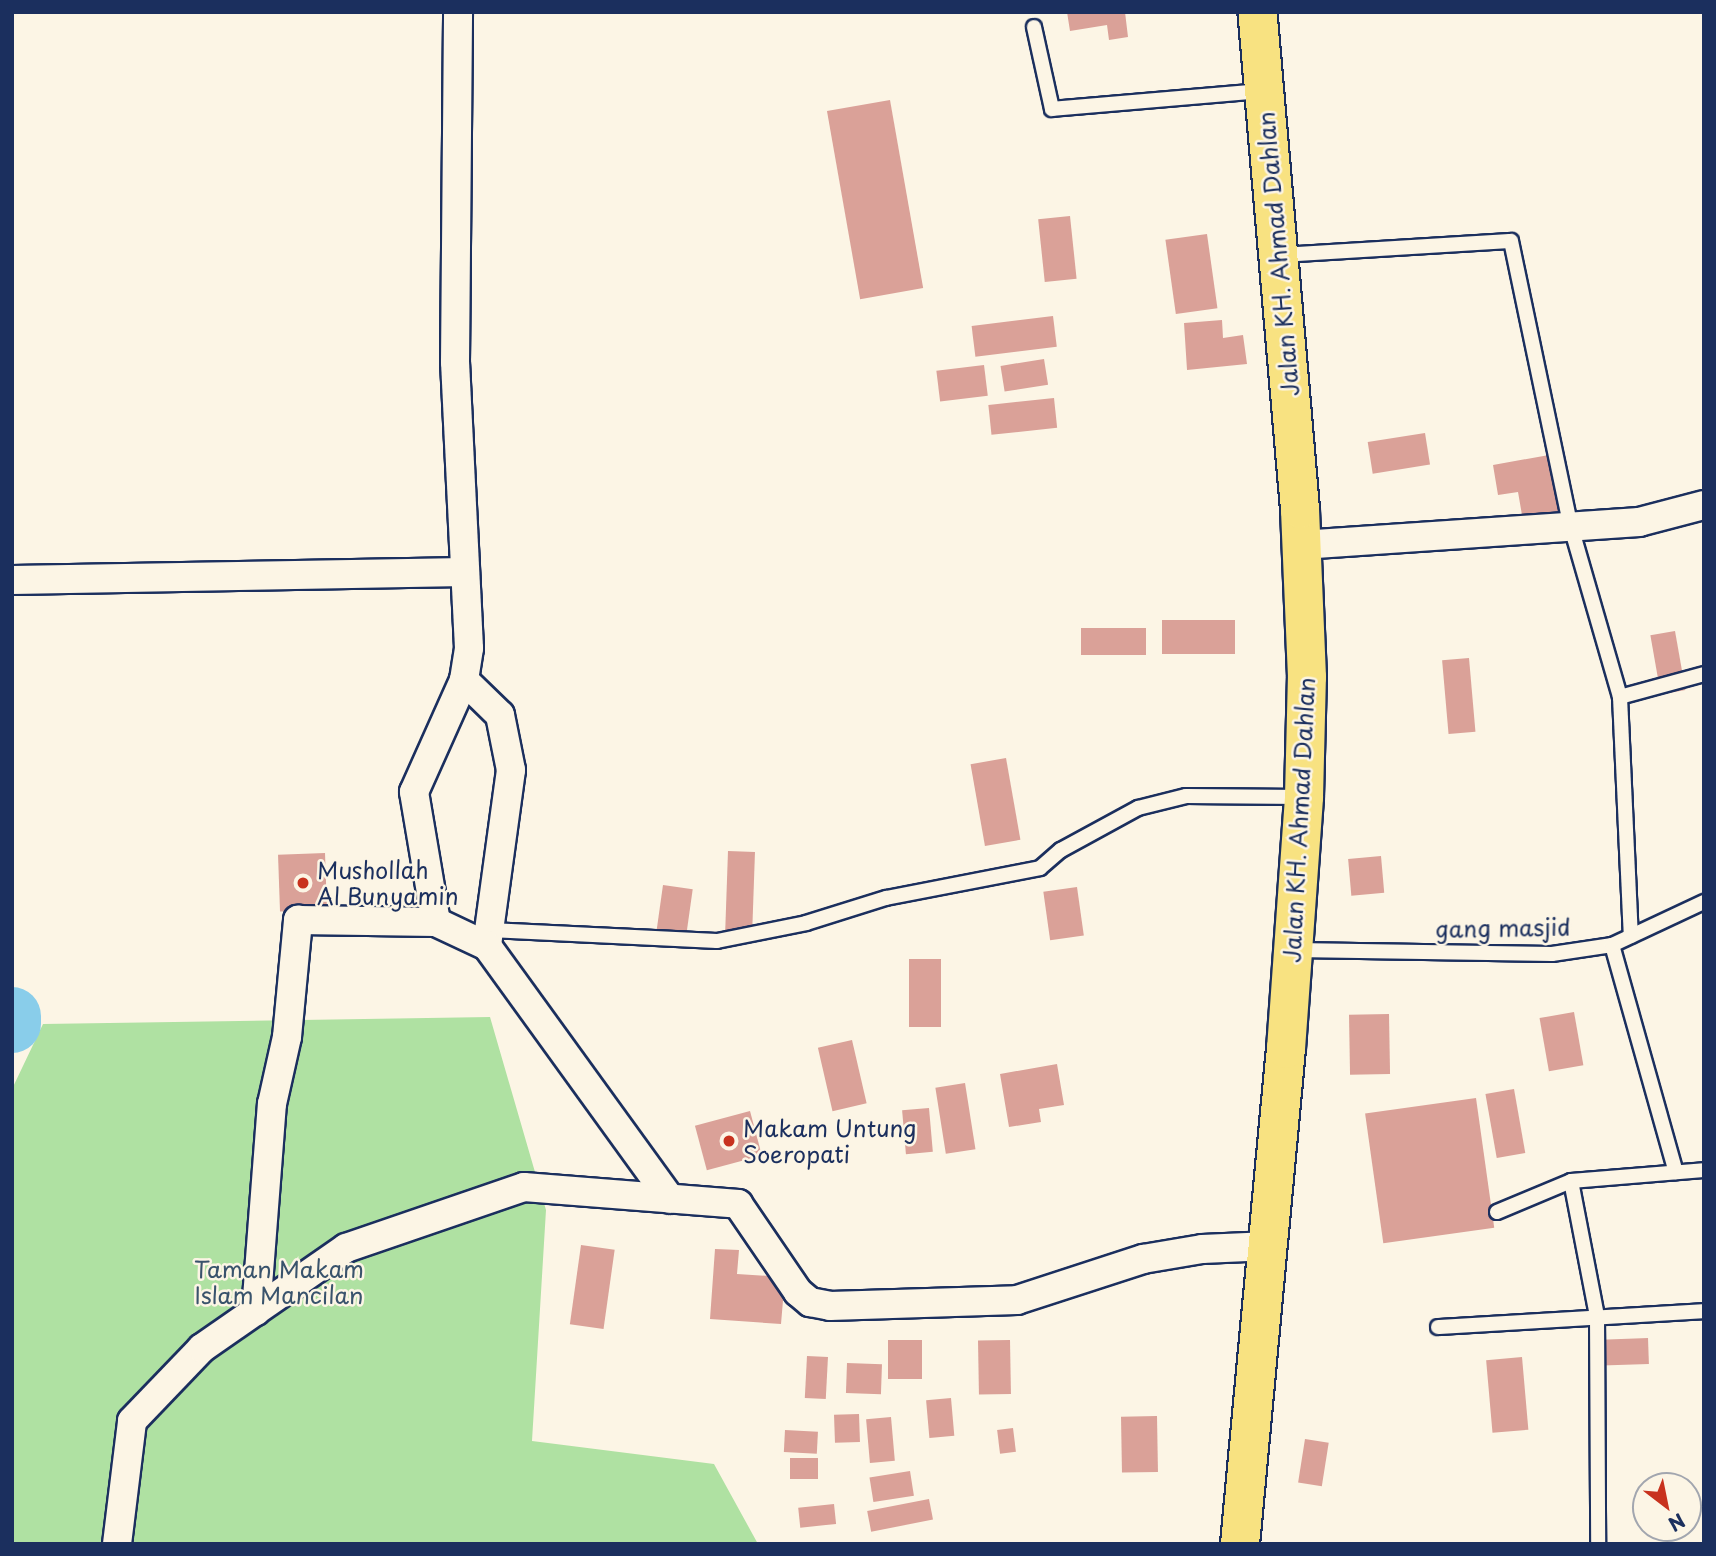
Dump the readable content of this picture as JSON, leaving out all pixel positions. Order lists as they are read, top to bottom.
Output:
{
  "streets": {
    "main road": ["Jalan KH. Ahmad Dahlan"],
    "lane": ["gang masjid"]
  },
  "crossings": [
    ["Jalan KH. Ahmad Dahlan", "gang masjid"]
  ],
  "parks": ["Taman Makam Islam Mancilan"],
  "places": ["Mushollah Al Bunyamin", "Makam Untung Soeropati"],
  "north": "bottom right"
}
